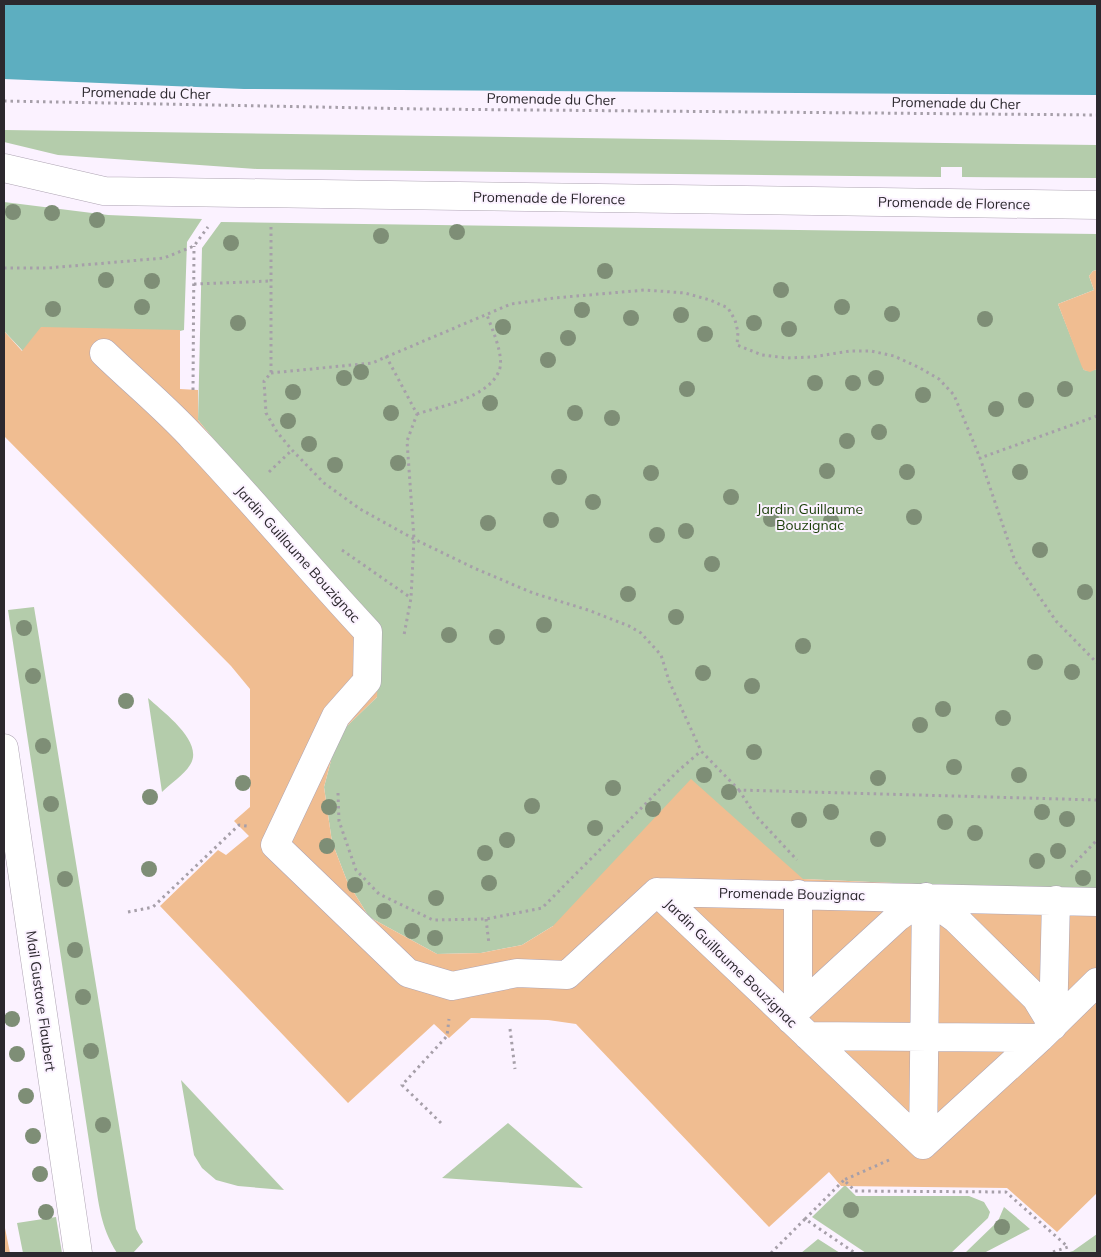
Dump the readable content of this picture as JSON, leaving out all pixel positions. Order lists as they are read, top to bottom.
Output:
{
  "streets": {
    "street": [
      "Promenade de Florence",
      "Jardin Guillaume Bouzignac",
      "Promenade Bouzignac",
      "Mail Gustave Flaubert"
    ],
    "path": ["Promenade du Cher"]
  },
  "crossings": [
    ["Jardin Guillaume Bouzignac", "Promenade Bouzignac"]
  ],
  "parks": ["Jardin Guillaume Bouzignac"]
}
